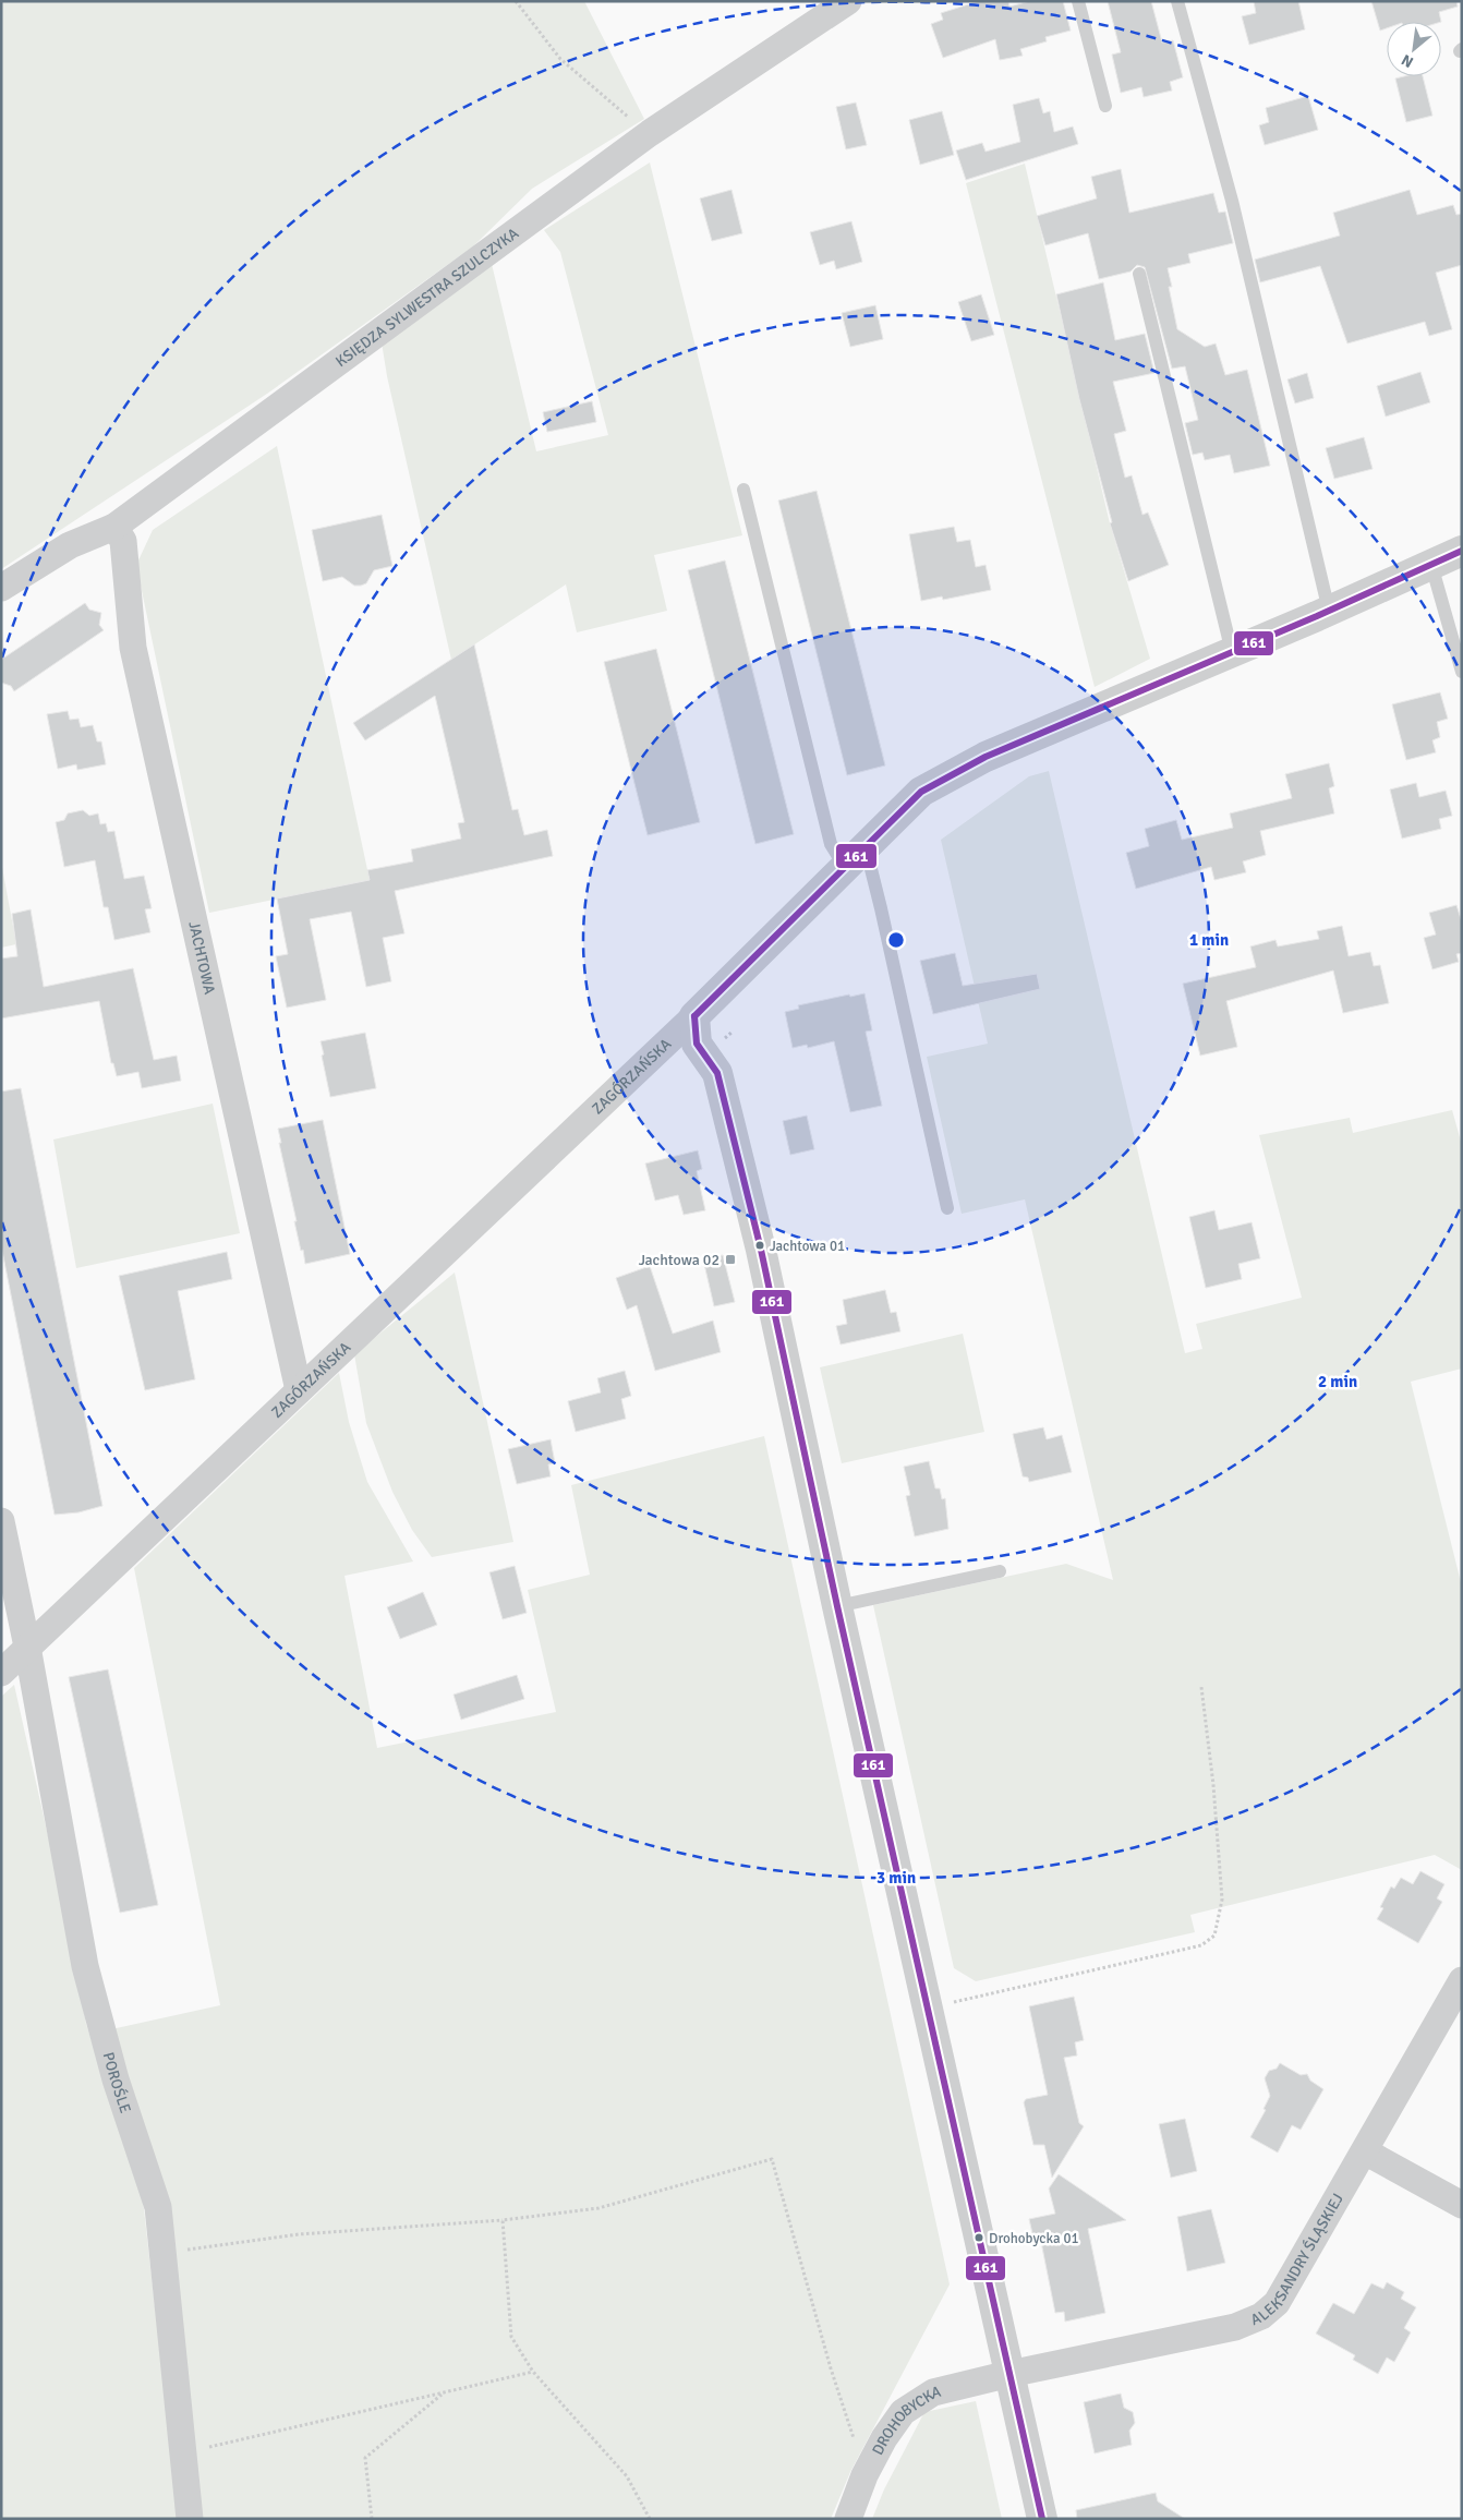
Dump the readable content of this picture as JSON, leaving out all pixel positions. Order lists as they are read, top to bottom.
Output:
{
  "streets": {
    "street": [
      "KSIĘDZA SYLWESTRA SZULCZYKA",
      "JACHTOWA",
      "ZAGÓRZAŃSKA",
      "POROŚLE",
      "ALEKSANDRY ŚLĄSKIEJ",
      "DROHOBYCKA"
    ]
  },
  "crossings": [
    ["KSIĘDZA SYLWESTRA SZULCZYKA", "JACHTOWA"],
    ["JACHTOWA", "ZAGÓRZAŃSKA"],
    ["ZAGÓRZAŃSKA", "POROŚLE"],
    ["ALEKSANDRY ŚLĄSKIEJ", "DROHOBYCKA"]
  ],
  "places": {
    "other": ["Jachtowa 01", "Drohobycka 01"],
    "transit": ["Jachtowa 02"]
  },
  "lines": ["transit line 161"],
  "north": "bottom left",
  "rings": ["1 min", "2 min", "3 min"]
}
